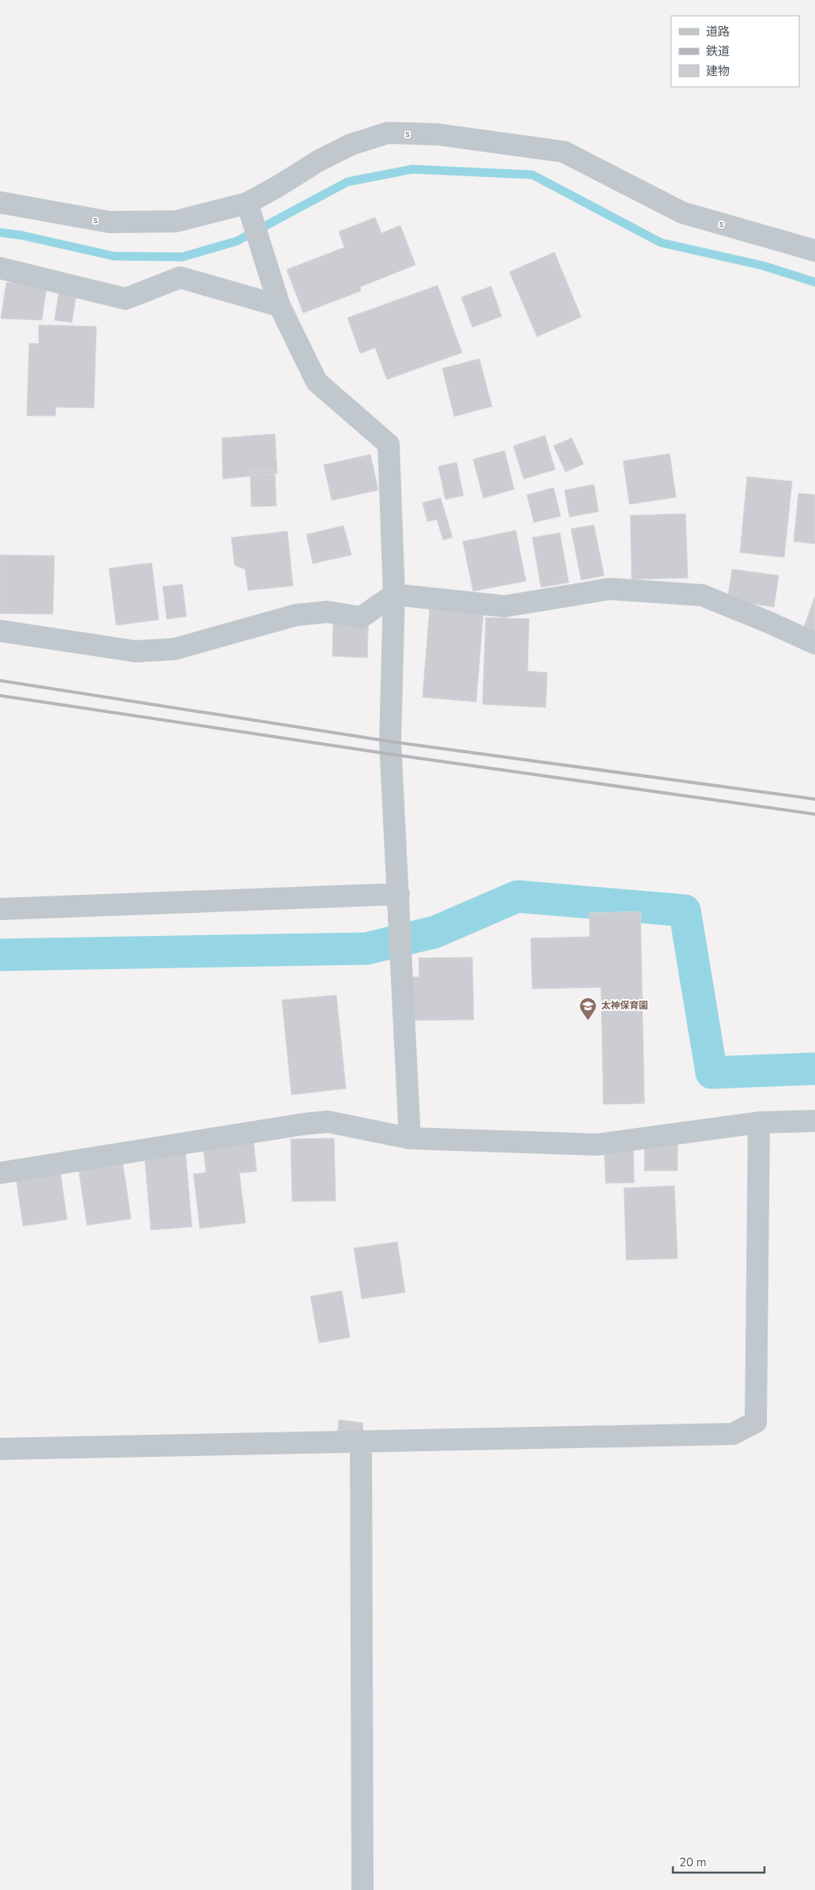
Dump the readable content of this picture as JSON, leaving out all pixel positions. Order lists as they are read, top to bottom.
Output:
{
  "streets": {
    "street": ["s"]
  },
  "places": {
    "school or university": ["太神保育園"]
  },
  "legend": ["道路", "鉄道", "建物"],
  "scale_bar": "20 m"
}
